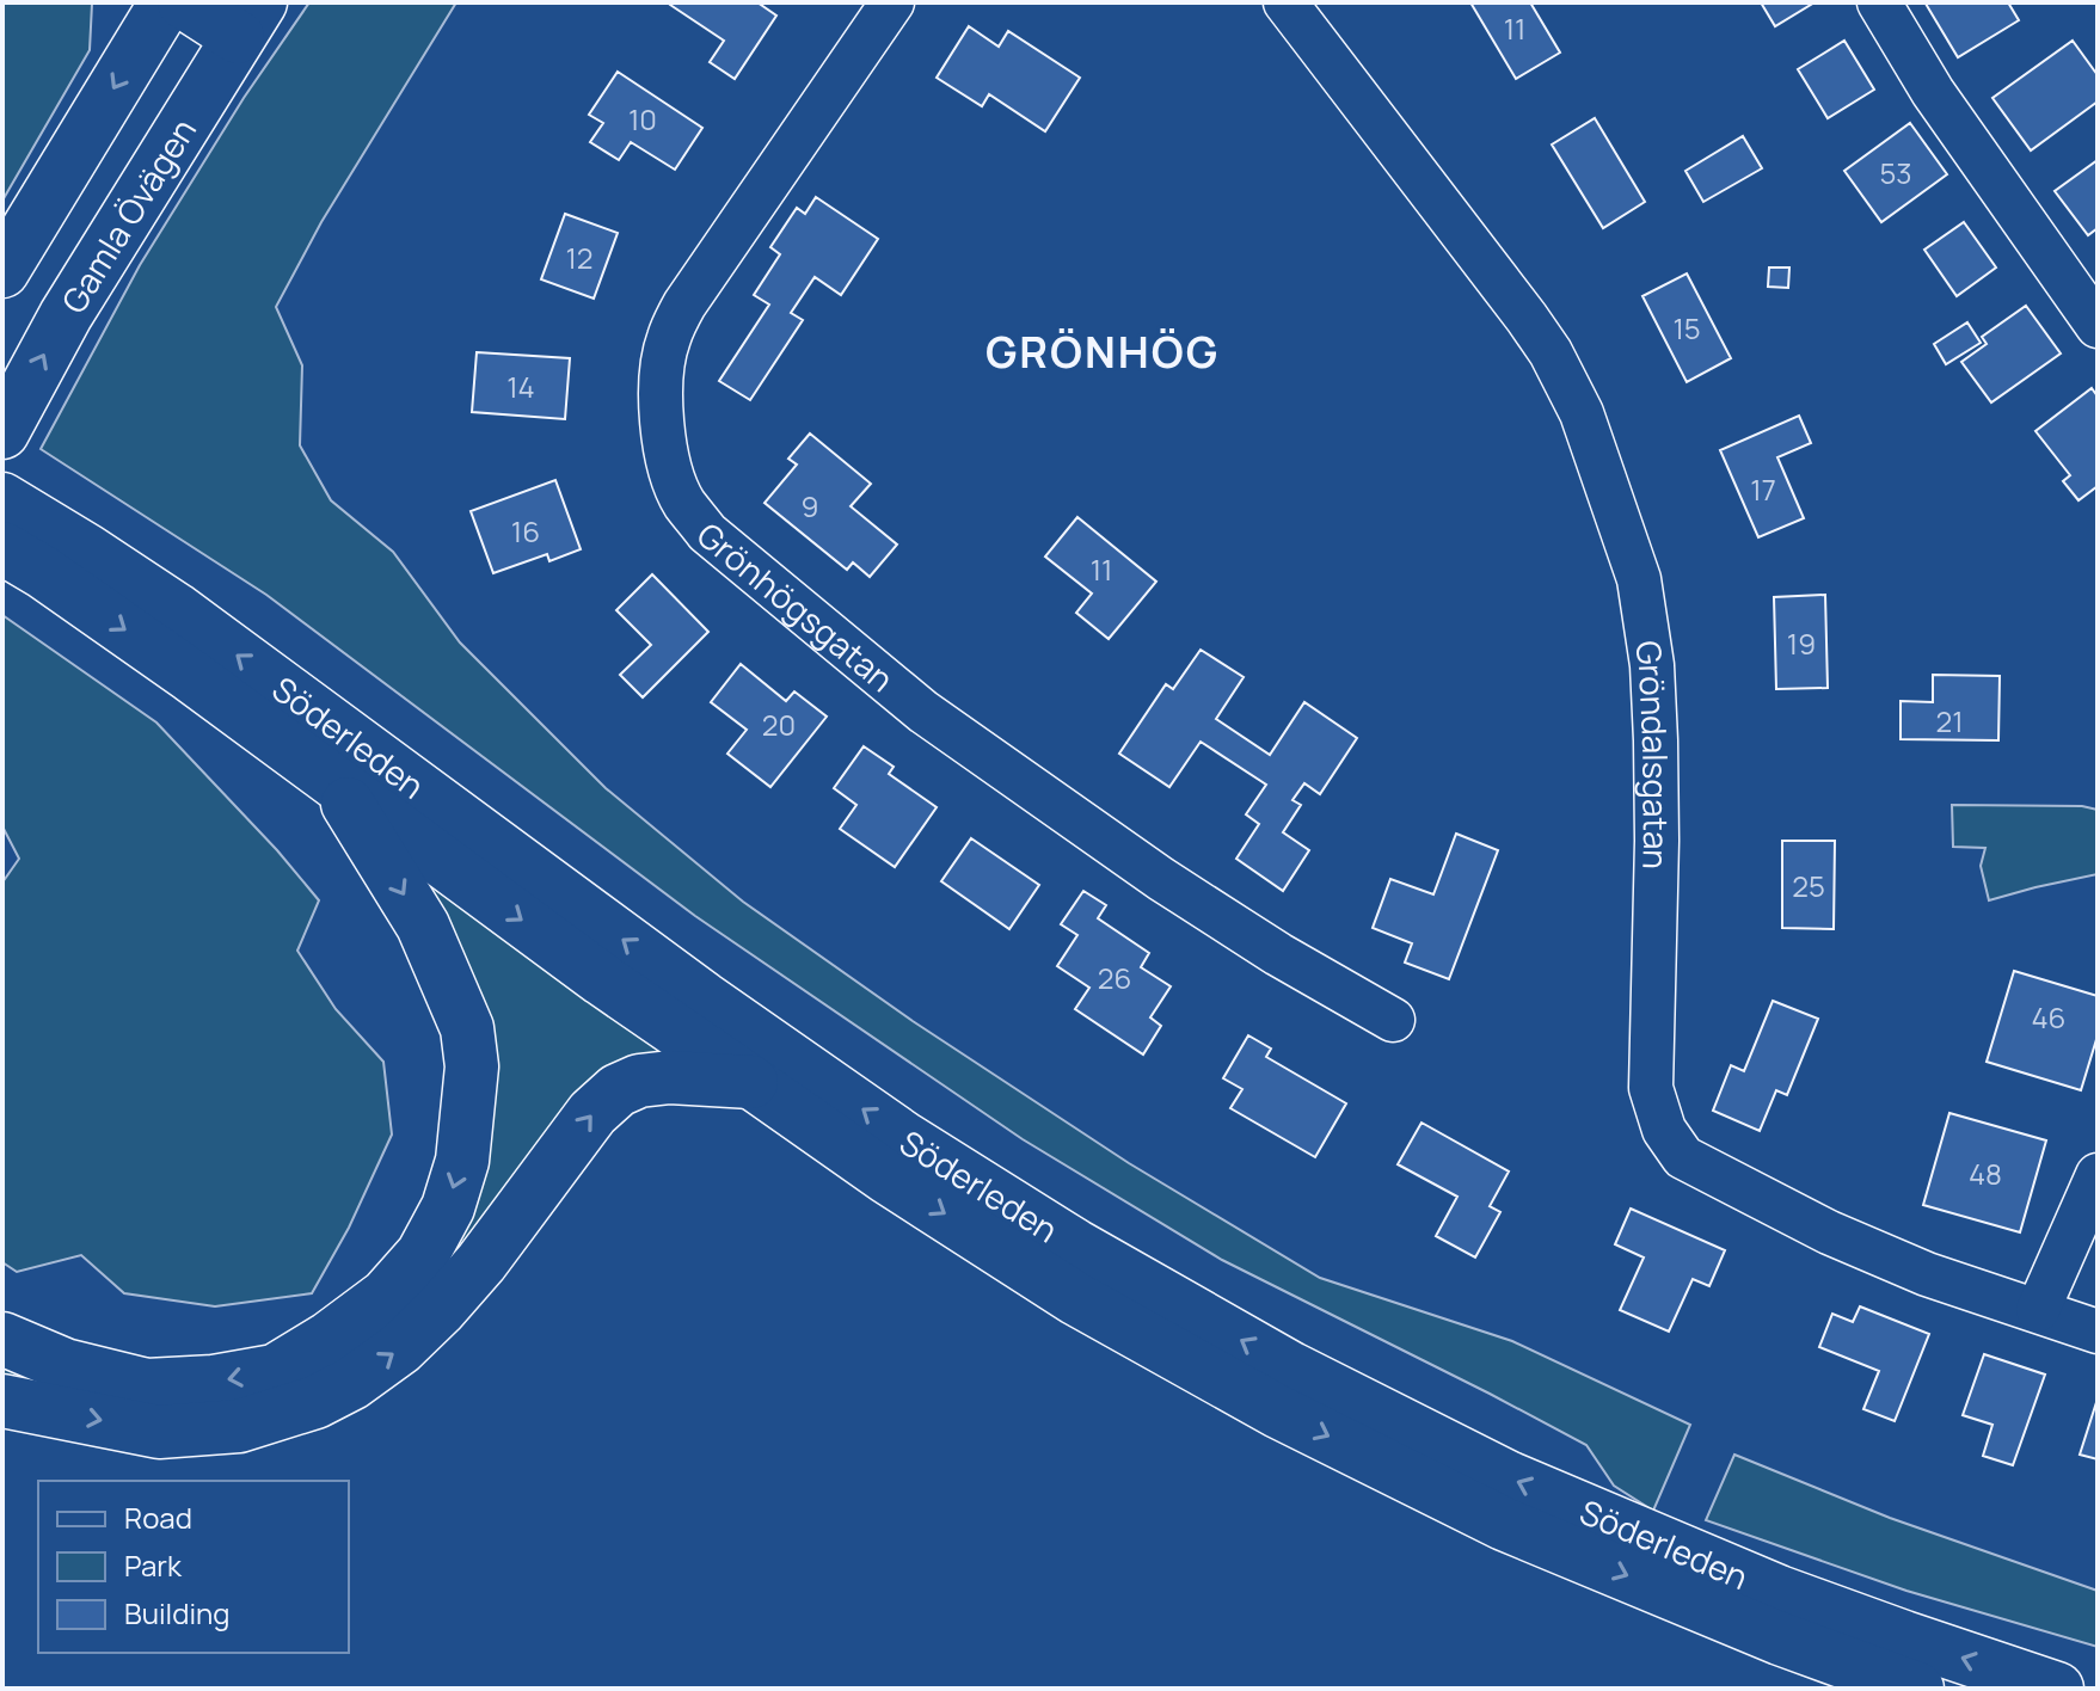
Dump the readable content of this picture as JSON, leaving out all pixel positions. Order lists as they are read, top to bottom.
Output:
{
  "streets": {
    "main road": ["Gamla Övägen", "Söderleden"],
    "street": ["Grönhögsgatan", "Gröndalsgatan"]
  },
  "districts": ["GRÖNHÖG"],
  "house_numbers": [
    "11",
    "10",
    "53",
    "12",
    "15",
    "14",
    "17",
    "9",
    "16",
    "11",
    "19",
    "21",
    "20",
    "25",
    "26",
    "46",
    "48"
  ],
  "legend": ["Road", "Park", "Building"]
}
